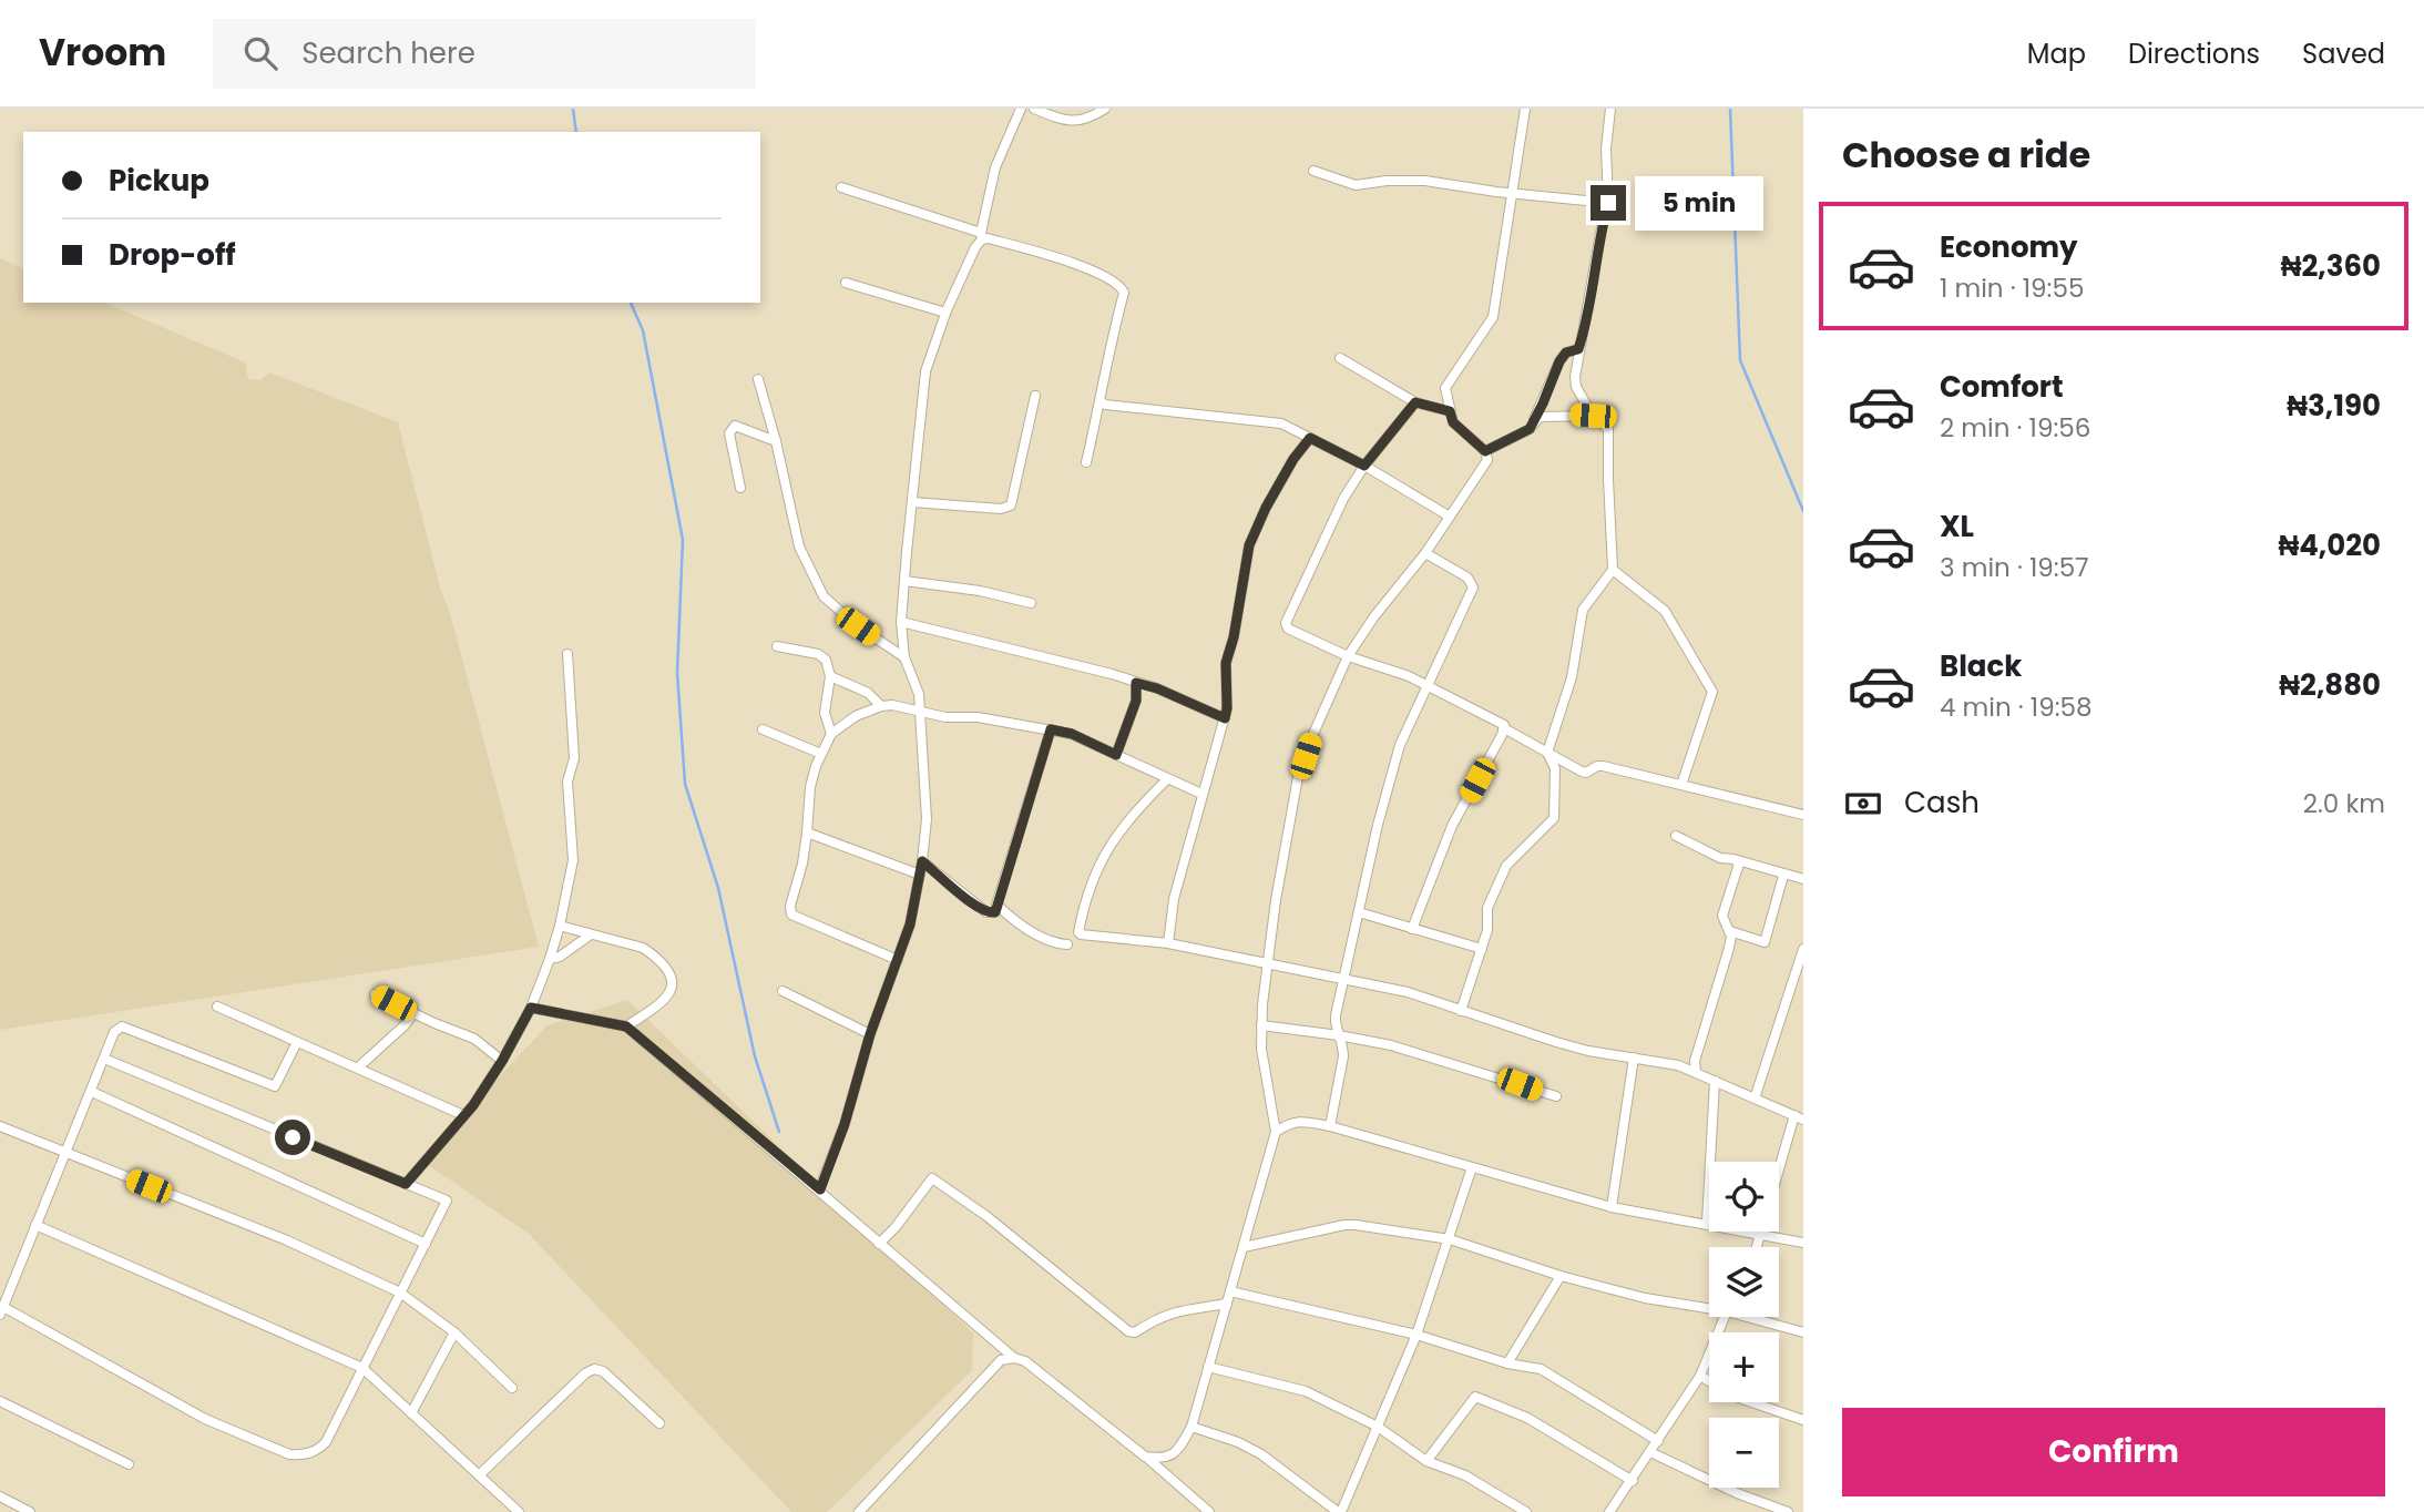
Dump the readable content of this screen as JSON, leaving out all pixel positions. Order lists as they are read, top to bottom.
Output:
{
  "page": {
    "header": "Vroom",
    "search": "Search here",
    "nav": ["Map", "Directions", "Saved"],
    "heading": "Choose a ride",
    "banner": ["Pickup", "Drop-off"],
    "bubble": "5 min",
    "list": [
      {
        "name": "Economy",
        "note": "1 min · 19:55",
        "value": "₦2,360"
      },
      {
        "name": "Comfort",
        "note": "2 min · 19:56",
        "value": "₦3,190"
      },
      {
        "name": "XL",
        "note": "3 min · 19:57",
        "value": "₦4,020"
      },
      {
        "name": "Black",
        "note": "4 min · 19:58",
        "value": "₦2,880"
      }
    ],
    "pay": ["Cash", "2.0 km"],
    "map_buttons": ["+", "−"],
    "buttons": "Confirm"
  }
}
